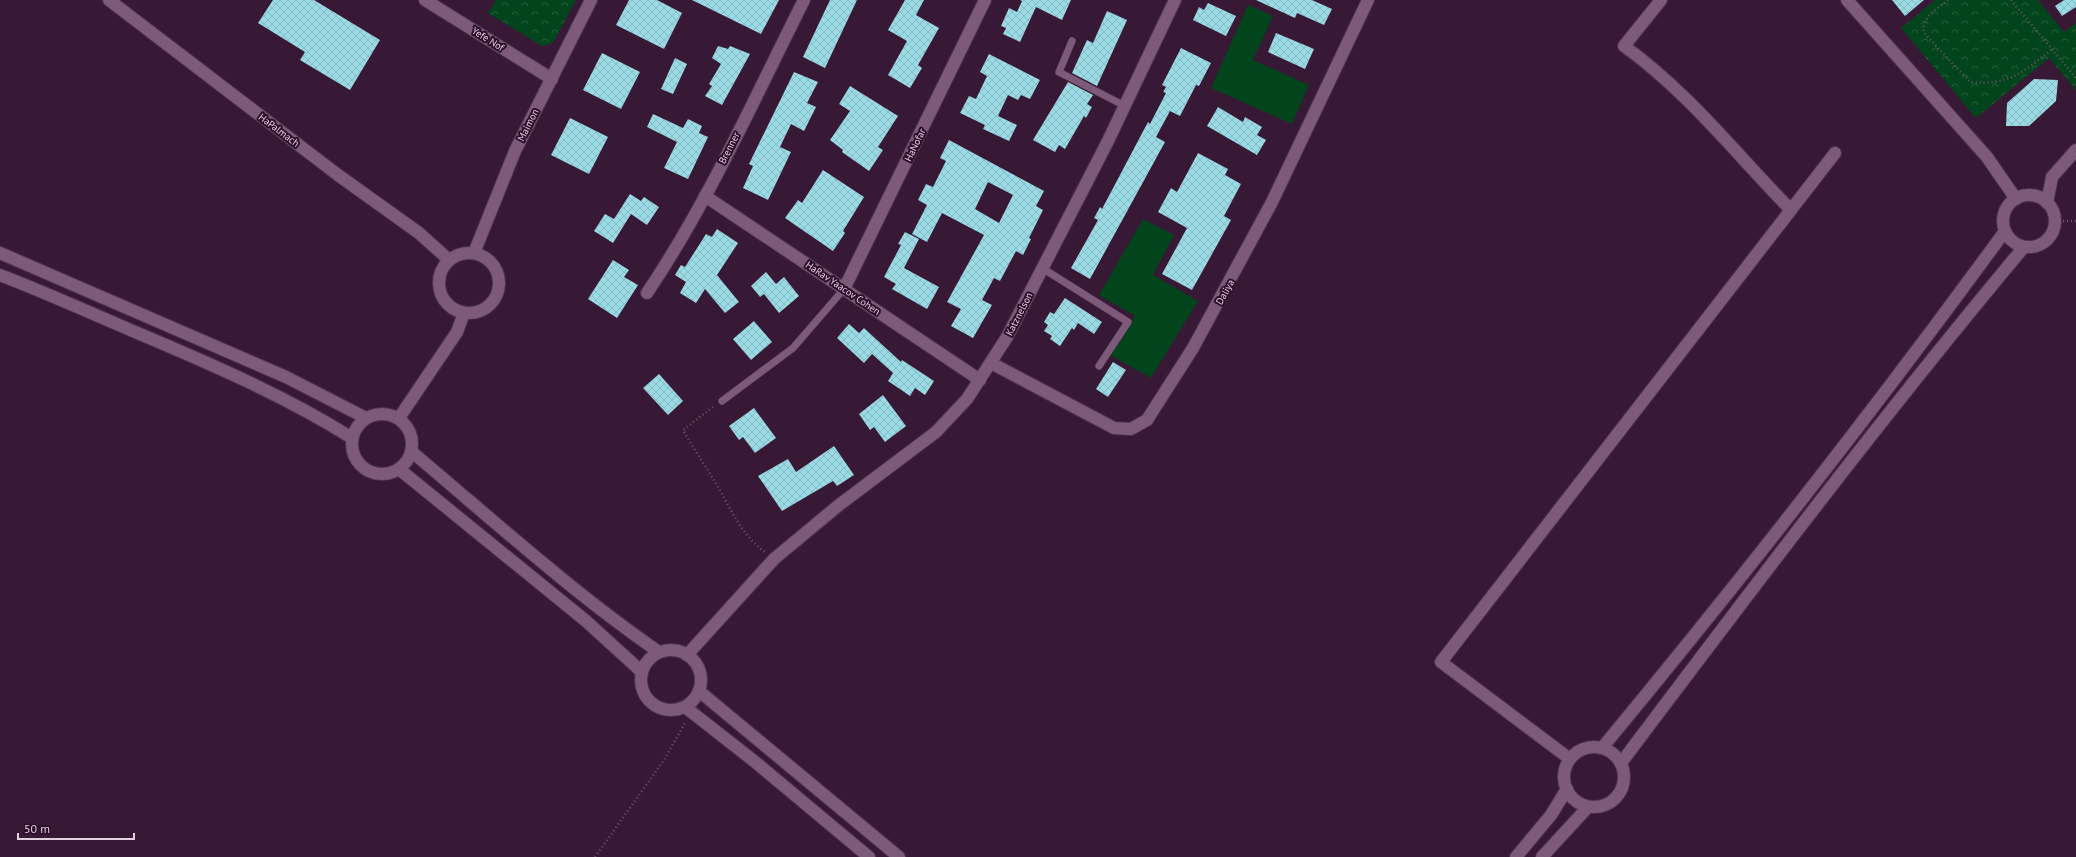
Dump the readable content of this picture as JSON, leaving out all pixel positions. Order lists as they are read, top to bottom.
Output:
{
  "streets": {
    "street": [
      "Yefe Nof",
      "Maimon",
      "HaPalmach",
      "HaNofar",
      "Brenner",
      "HaRav Yaacov Cohen",
      "Daliya",
      "Katznelson"
    ]
  },
  "crossings": [
    ["Yefe Nof", "Maimon"],
    ["Maimon", "HaPalmach"],
    ["HaNofar", "HaRav Yaacov Cohen"],
    ["Brenner", "HaRav Yaacov Cohen"],
    ["HaRav Yaacov Cohen", "Katznelson"],
    ["Daliya", "Katznelson"]
  ],
  "scale_bar": "50 m"
}
